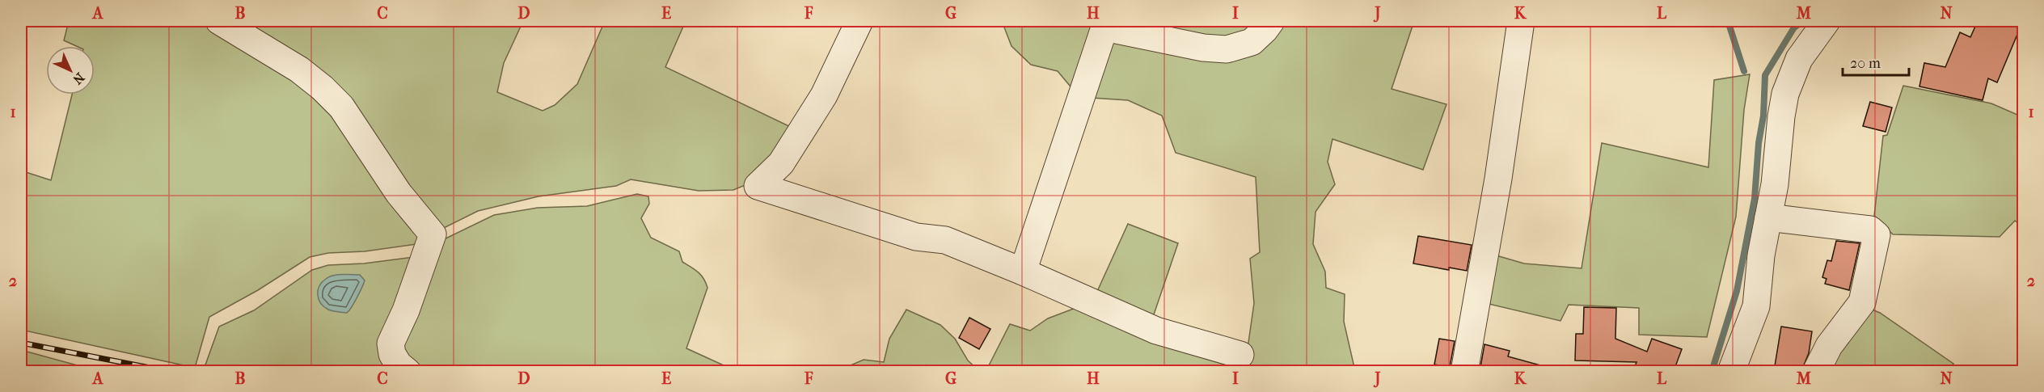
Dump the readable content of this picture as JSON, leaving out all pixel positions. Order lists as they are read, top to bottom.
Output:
{
  "scale_bar": "20 m",
  "north": "bottom right",
  "grid": {
    "columns": [
      "A",
      "B",
      "C",
      "D",
      "E",
      "F",
      "G",
      "H",
      "I",
      "J",
      "K",
      "L",
      "M",
      "N"
    ],
    "rows": ["1", "2"]
  }
}
